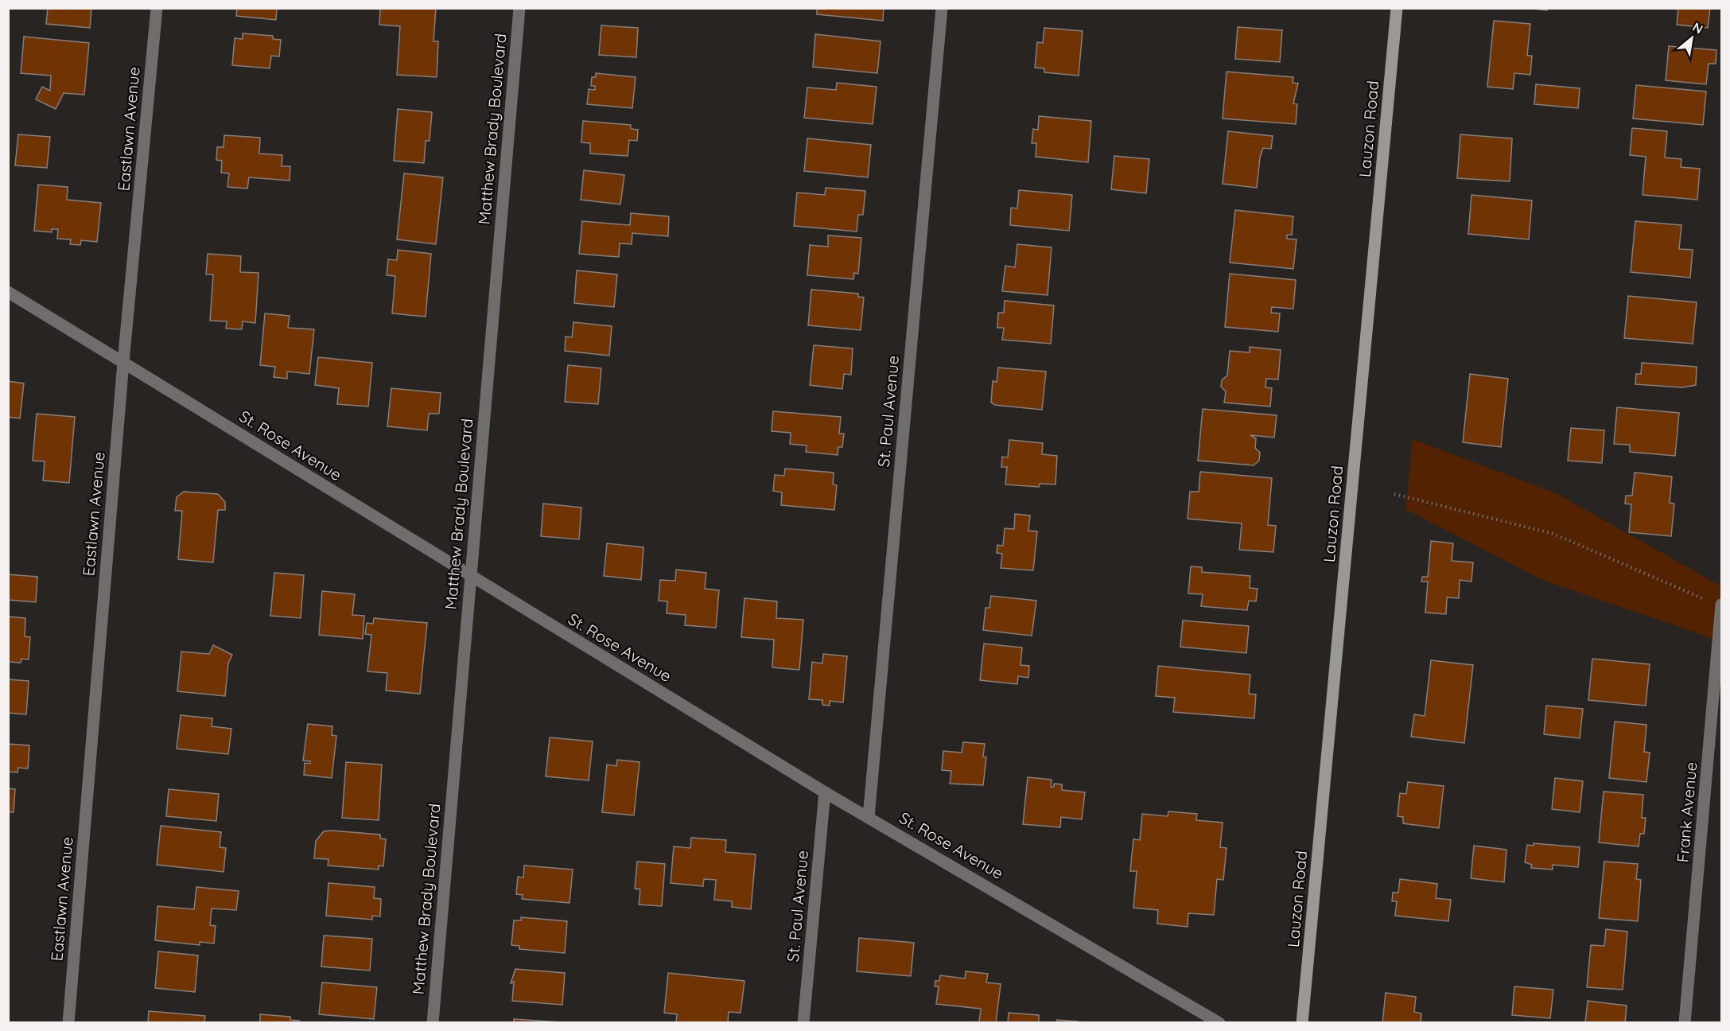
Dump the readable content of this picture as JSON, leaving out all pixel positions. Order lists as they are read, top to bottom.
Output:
{
  "streets": {
    "main road": ["Lauzon Road"],
    "street": [
      "Eastlawn Avenue",
      "Matthew Brady Boulevard",
      "St. Paul Avenue",
      "St. Rose Avenue",
      "Frank Avenue"
    ]
  },
  "crossings": [
    ["Eastlawn Avenue", "St. Rose Avenue"],
    ["Matthew Brady Boulevard", "St. Rose Avenue"],
    ["St. Paul Avenue", "St. Rose Avenue"]
  ],
  "north": "top right"
}
